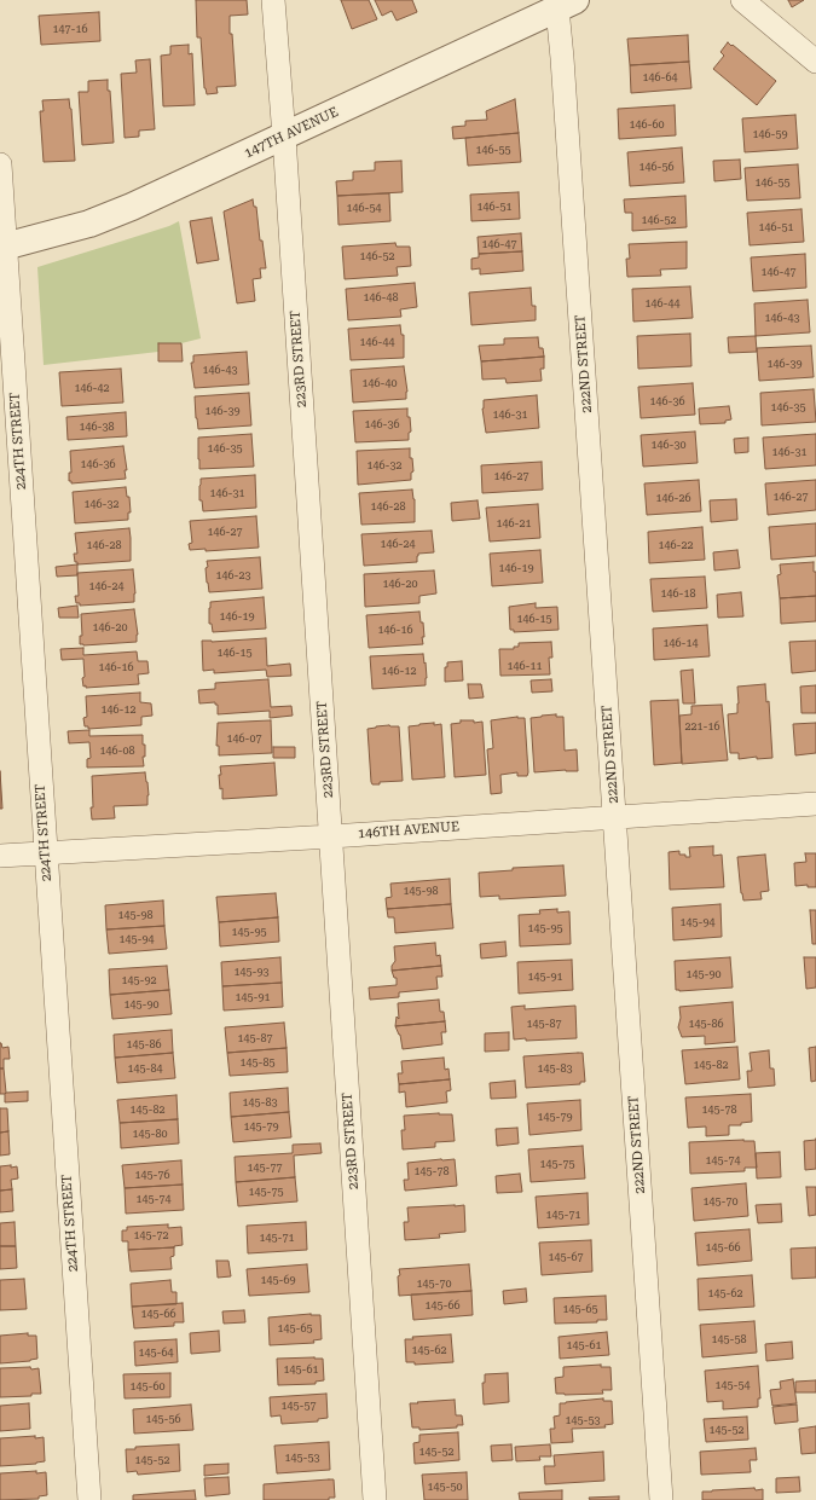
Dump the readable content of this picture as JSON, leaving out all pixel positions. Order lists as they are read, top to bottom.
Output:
{
  "streets": {
    "street": [
      "147TH AVENUE",
      "223RD STREET",
      "222ND STREET",
      "224TH STREET",
      "146TH AVENUE"
    ]
  },
  "crossings": [
    ["147TH AVENUE", "223RD STREET"],
    ["147TH AVENUE", "222ND STREET"],
    ["147TH AVENUE", "224TH STREET"],
    ["223RD STREET", "146TH AVENUE"],
    ["222ND STREET", "146TH AVENUE"],
    ["224TH STREET", "146TH AVENUE"]
  ],
  "house_numbers": [
    "147-16",
    "146-64",
    "146-60",
    "146-59",
    "146-55",
    "146-56",
    "146-55",
    "146-51",
    "146-54",
    "146-52",
    "146-51",
    "146-47",
    "146-52",
    "146-47",
    "146-48",
    "146-44",
    "146-43",
    "146-44",
    "146-39",
    "146-43",
    "146-40",
    "146-42",
    "146-36",
    "146-35",
    "146-39",
    "146-31",
    "146-36",
    "146-38",
    "146-30",
    "146-35",
    "146-31",
    "146-36",
    "146-32",
    "146-27",
    "146-31",
    "146-27",
    "146-26",
    "146-32",
    "146-28",
    "146-21",
    "146-27",
    "146-24",
    "146-28",
    "146-22",
    "146-19",
    "146-23",
    "146-20",
    "146-24",
    "146-18",
    "146-19",
    "146-15",
    "146-20",
    "146-16",
    "146-14",
    "146-15",
    "146-11",
    "146-16",
    "146-12",
    "146-12",
    "221-16",
    "146-07",
    "146-08",
    "145-98",
    "145-98",
    "145-94",
    "145-95",
    "145-95",
    "145-94",
    "145-93",
    "145-90",
    "145-91",
    "145-92",
    "145-91",
    "145-90",
    "145-87",
    "145-86",
    "145-87",
    "145-86",
    "145-85",
    "145-82",
    "145-84",
    "145-83",
    "145-83",
    "145-82",
    "145-78",
    "145-79",
    "145-79",
    "145-80",
    "145-74",
    "145-75",
    "145-77",
    "145-78",
    "145-76",
    "145-75",
    "145-74",
    "145-70",
    "145-71",
    "145-72",
    "145-71",
    "145-66",
    "145-67",
    "145-69",
    "145-70",
    "145-62",
    "145-66",
    "145-65",
    "145-66",
    "145-65",
    "145-58",
    "145-61",
    "145-62",
    "145-64",
    "145-61",
    "145-54",
    "145-60",
    "145-57",
    "145-56",
    "145-53",
    "145-52",
    "145-52",
    "145-53",
    "145-52",
    "145-50"
  ]
}
